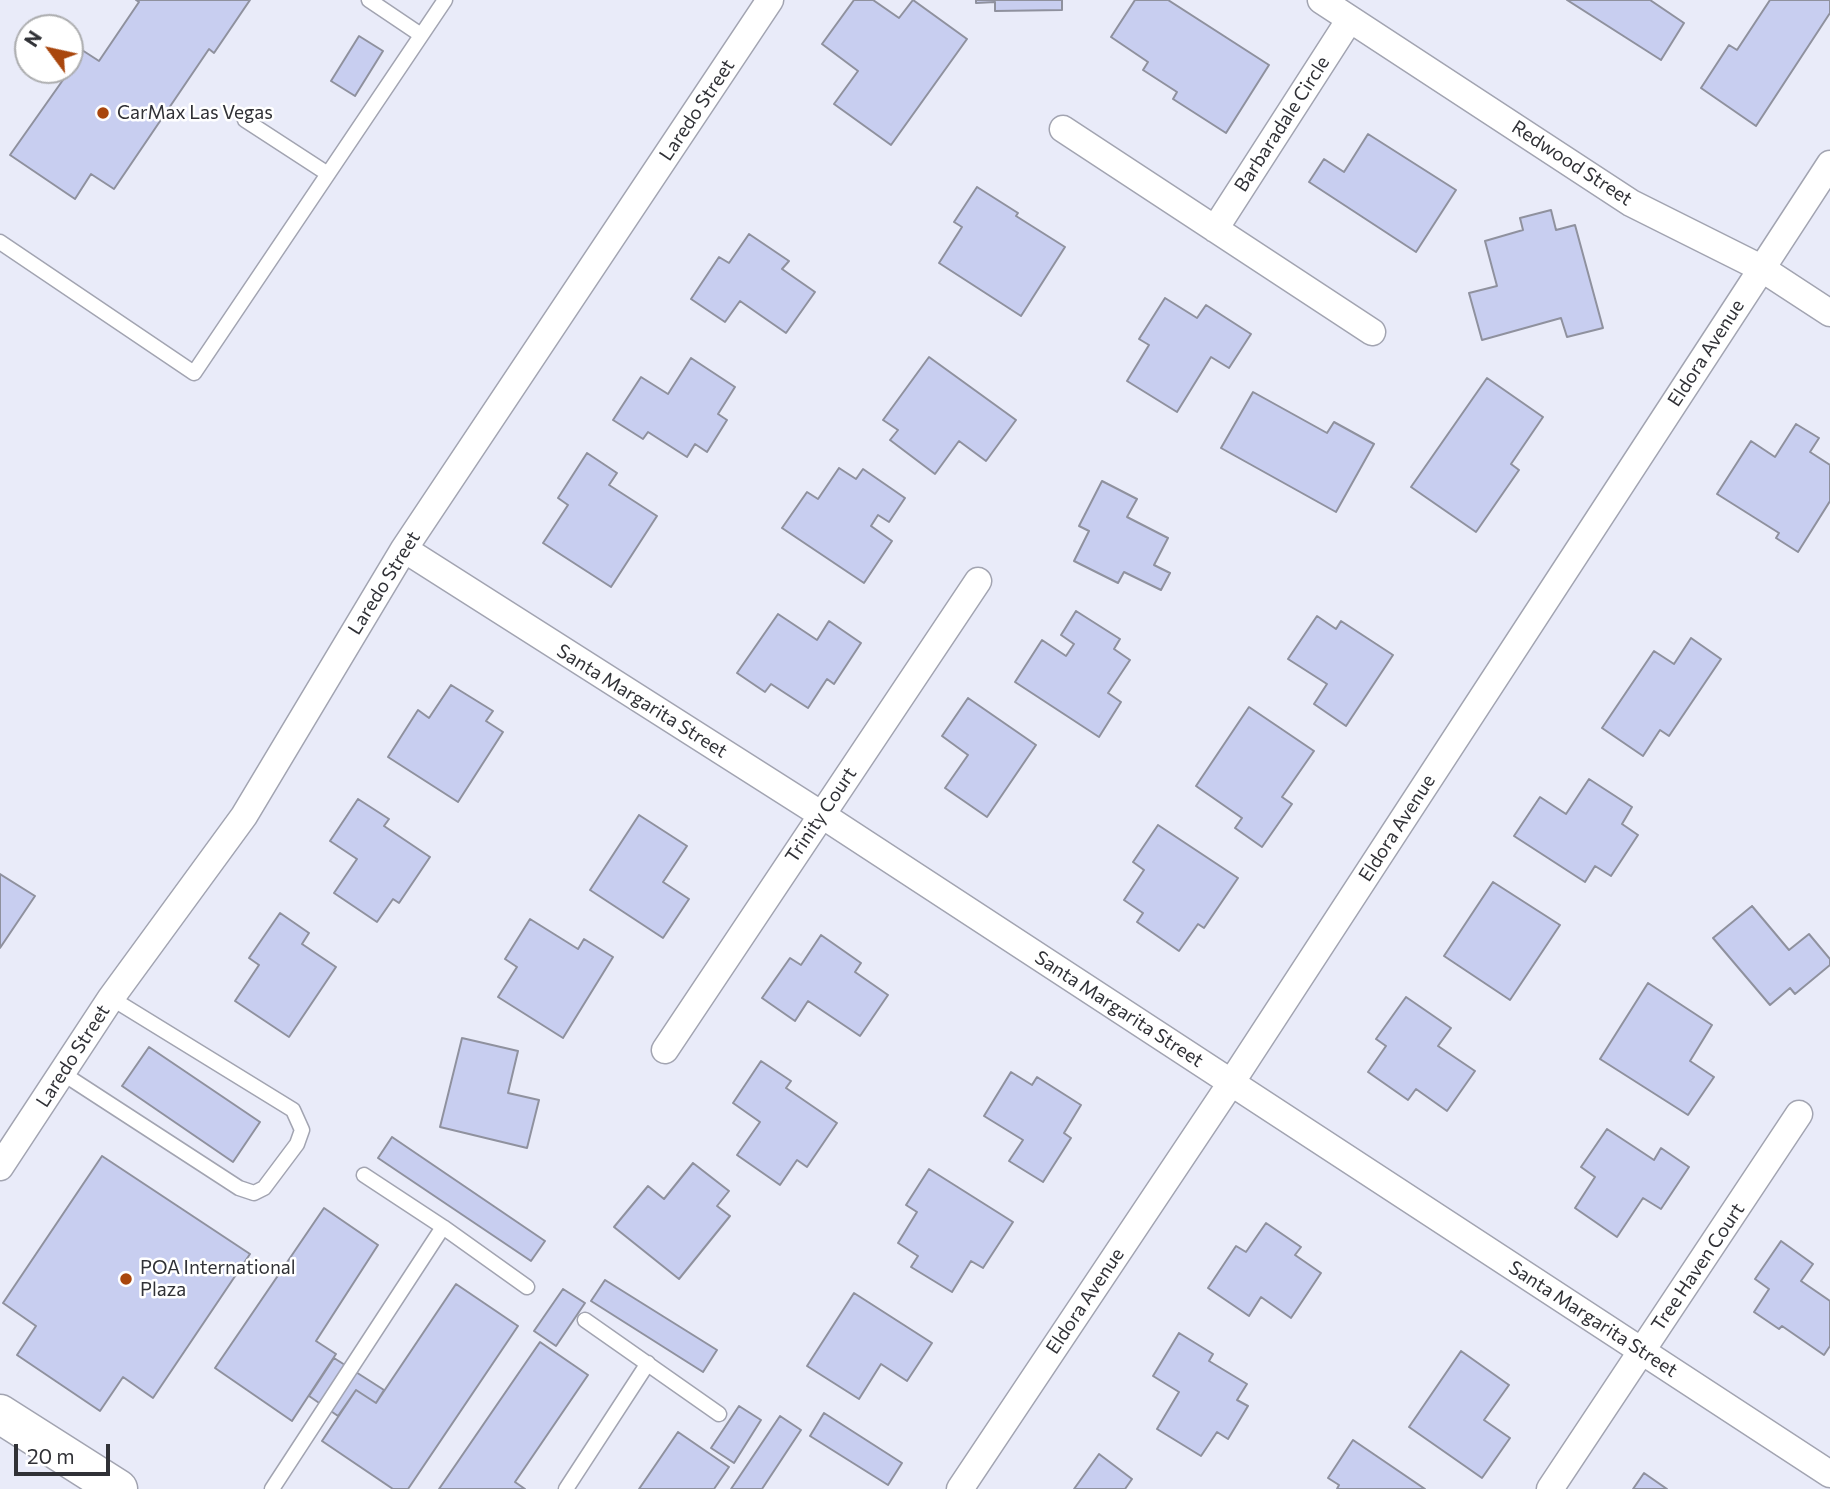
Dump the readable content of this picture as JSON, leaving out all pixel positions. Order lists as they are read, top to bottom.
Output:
{
  "streets": {
    "street": [
      "Laredo Street",
      "Barbaradale Circle",
      "Redwood Street",
      "Eldora Avenue",
      "Santa Margarita Street",
      "Trinity Court",
      "Tree Haven Court"
    ]
  },
  "crossings": [
    ["Laredo Street", "Santa Margarita Street"],
    ["Barbaradale Circle", "Redwood Street"],
    ["Redwood Street", "Eldora Avenue"],
    ["Eldora Avenue", "Santa Margarita Street"],
    ["Santa Margarita Street", "Trinity Court"],
    ["Santa Margarita Street", "Tree Haven Court"]
  ],
  "places": ["CarMax Las Vegas", "POA International Plaza"],
  "scale_bar": "20 m",
  "north": "top left"
}
